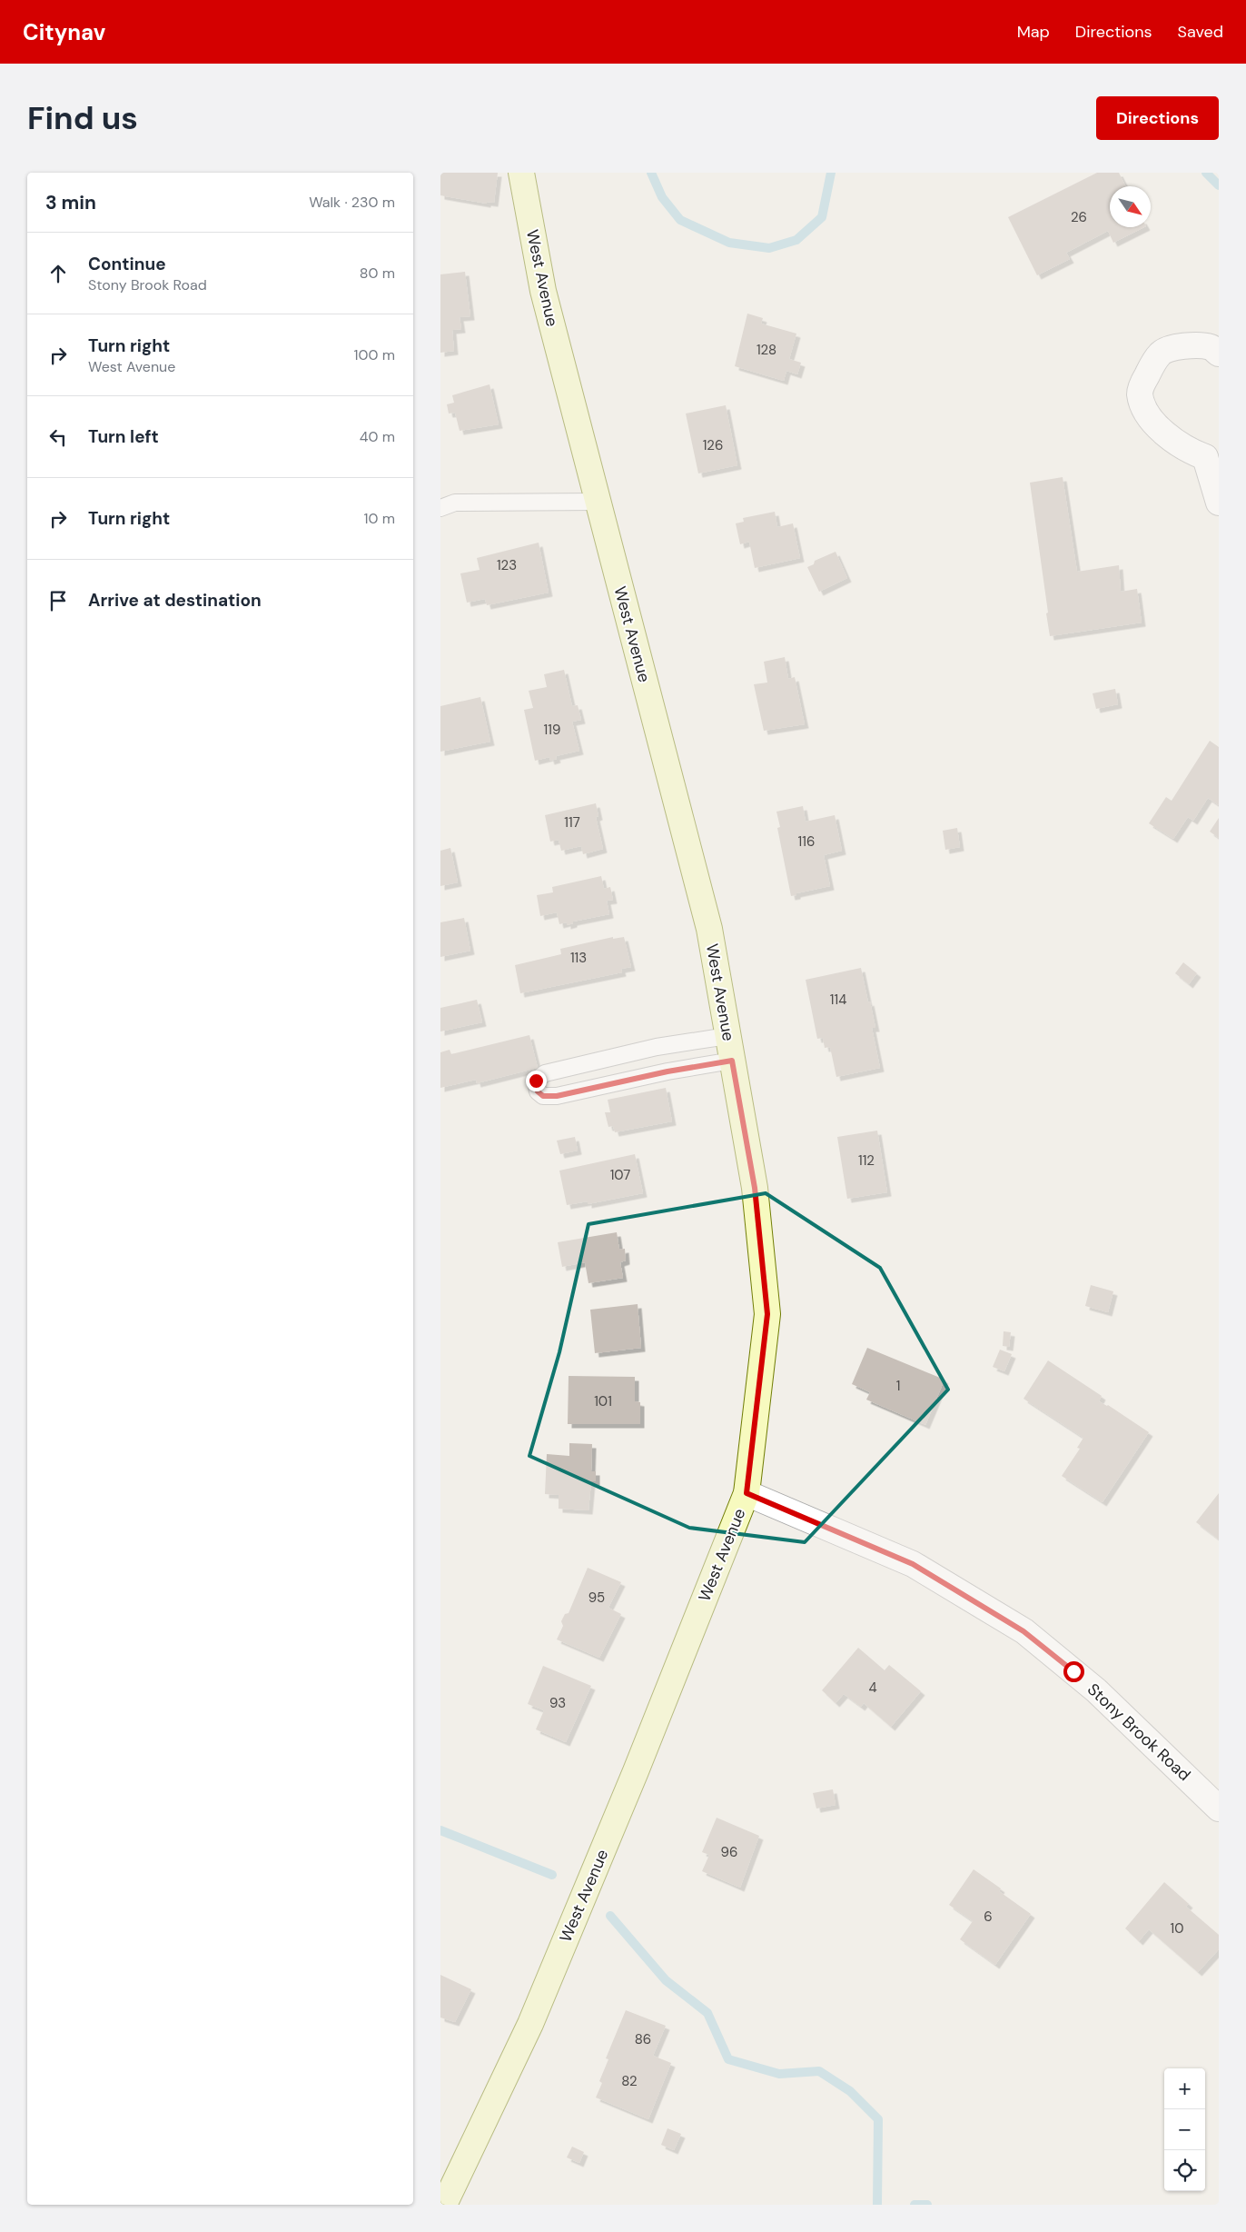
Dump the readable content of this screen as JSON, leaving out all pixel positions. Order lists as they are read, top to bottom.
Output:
{
  "streets": {
    "main road": ["West Avenue"],
    "street": ["Stony Brook Road"]
  },
  "crossings": [
    ["West Avenue", "Stony Brook Road"]
  ],
  "house_numbers": [
    "26",
    "128",
    "126",
    "123",
    "119",
    "117",
    "116",
    "113",
    "114",
    "112",
    "107",
    "1",
    "101",
    "95",
    "4",
    "93",
    "96",
    "6",
    "10",
    "86",
    "82"
  ],
  "north": "bottom right",
  "page": {
    "header": "Citynav",
    "nav": ["Map", "Directions", "Saved"],
    "buttons": "Directions",
    "title": "Find us",
    "heading": ["3 min", "Walk · 230 m"],
    "list": [
      ["Continue", "Stony Brook Road", "80 m"],
      ["Turn right", "West Avenue", "100 m"],
      ["Turn left", "40 m"],
      ["Turn right", "10 m"],
      "Arrive at destination"
    ],
    "map_buttons": ["+", "−"]
  }
}
